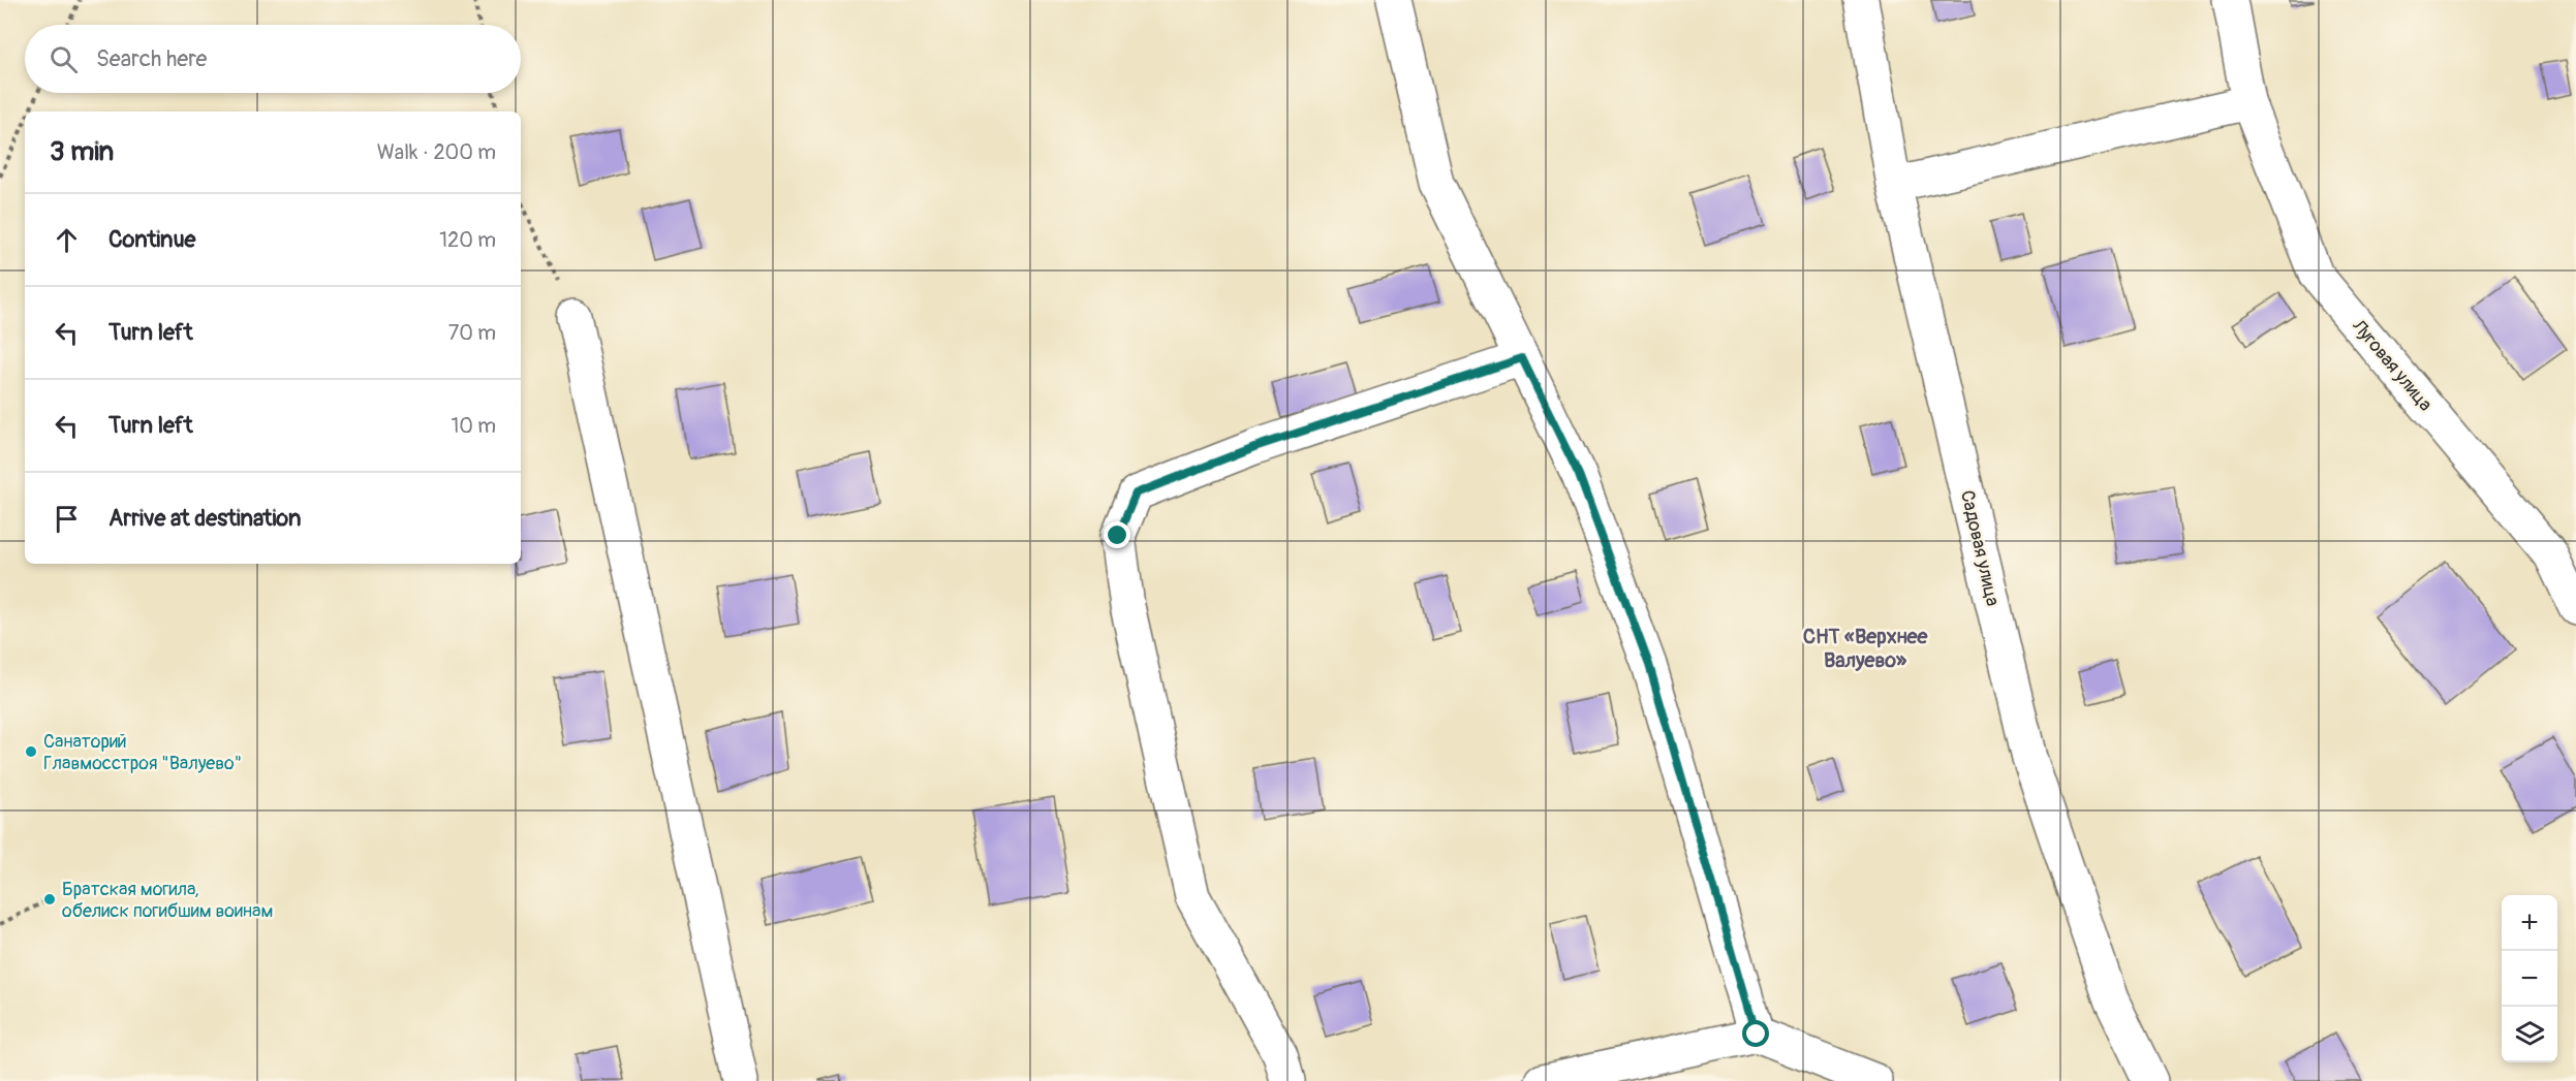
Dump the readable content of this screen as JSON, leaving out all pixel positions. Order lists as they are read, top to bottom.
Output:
{
  "streets": {
    "street": ["Луговая улица", "Садовая улица"]
  },
  "districts": ["СНТ «Верхнее Валуево»"],
  "places": ["Санаторий Главмосстроя \"Валуево\"", "Братская могила, обелиск погибшим воинам"],
  "page": {
    "search": "Search here",
    "heading": ["3 min", "Walk · 200 m"],
    "list": [
      ["Continue", "120 m"],
      ["Turn left", "70 m"],
      ["Turn left", "10 m"],
      "Arrive at destination"
    ],
    "map_buttons": ["+", "−"]
  }
}
